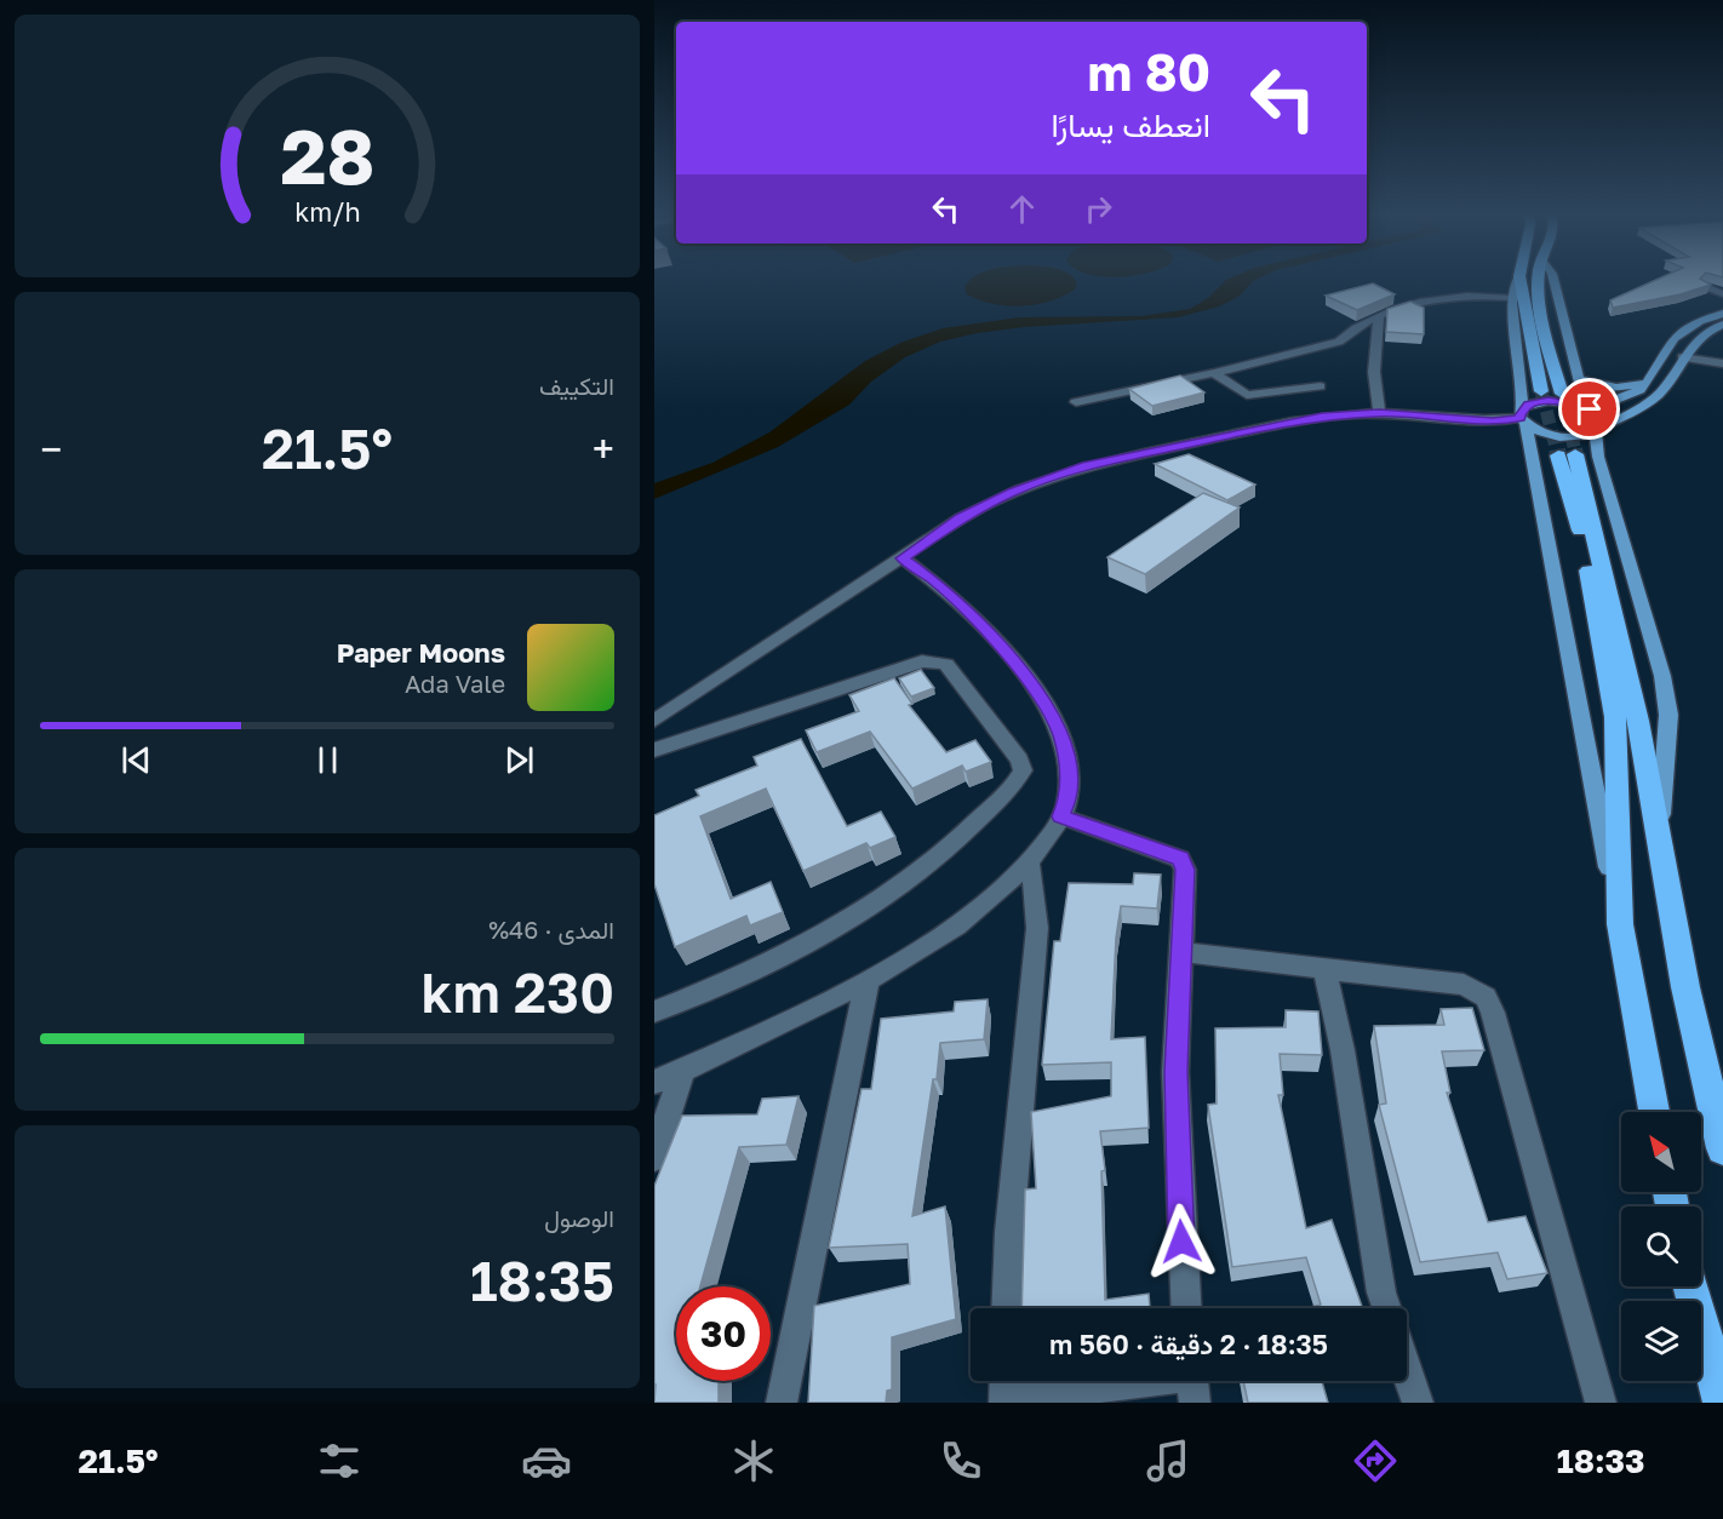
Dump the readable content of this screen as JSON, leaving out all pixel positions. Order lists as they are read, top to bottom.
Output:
{
  "north": "top left",
  "page": {
    "turn": ["80 m", "انعطف يسارًا"],
    "tile": [
      "التكييف",
      ["المدى · 46%", "230 km"],
      ["الوصول", "18:35"]
    ],
    "heat": ["−", "21.5°", "+"],
    "song": ["Paper Moons", "Ada Vale"],
    "limit": "30",
    "trip": "18:35 · 2 دقيقة · 560 m",
    "tabs": ["18:33", "21.5°"],
    "gauge": ["28", "km/h"]
  }
}
